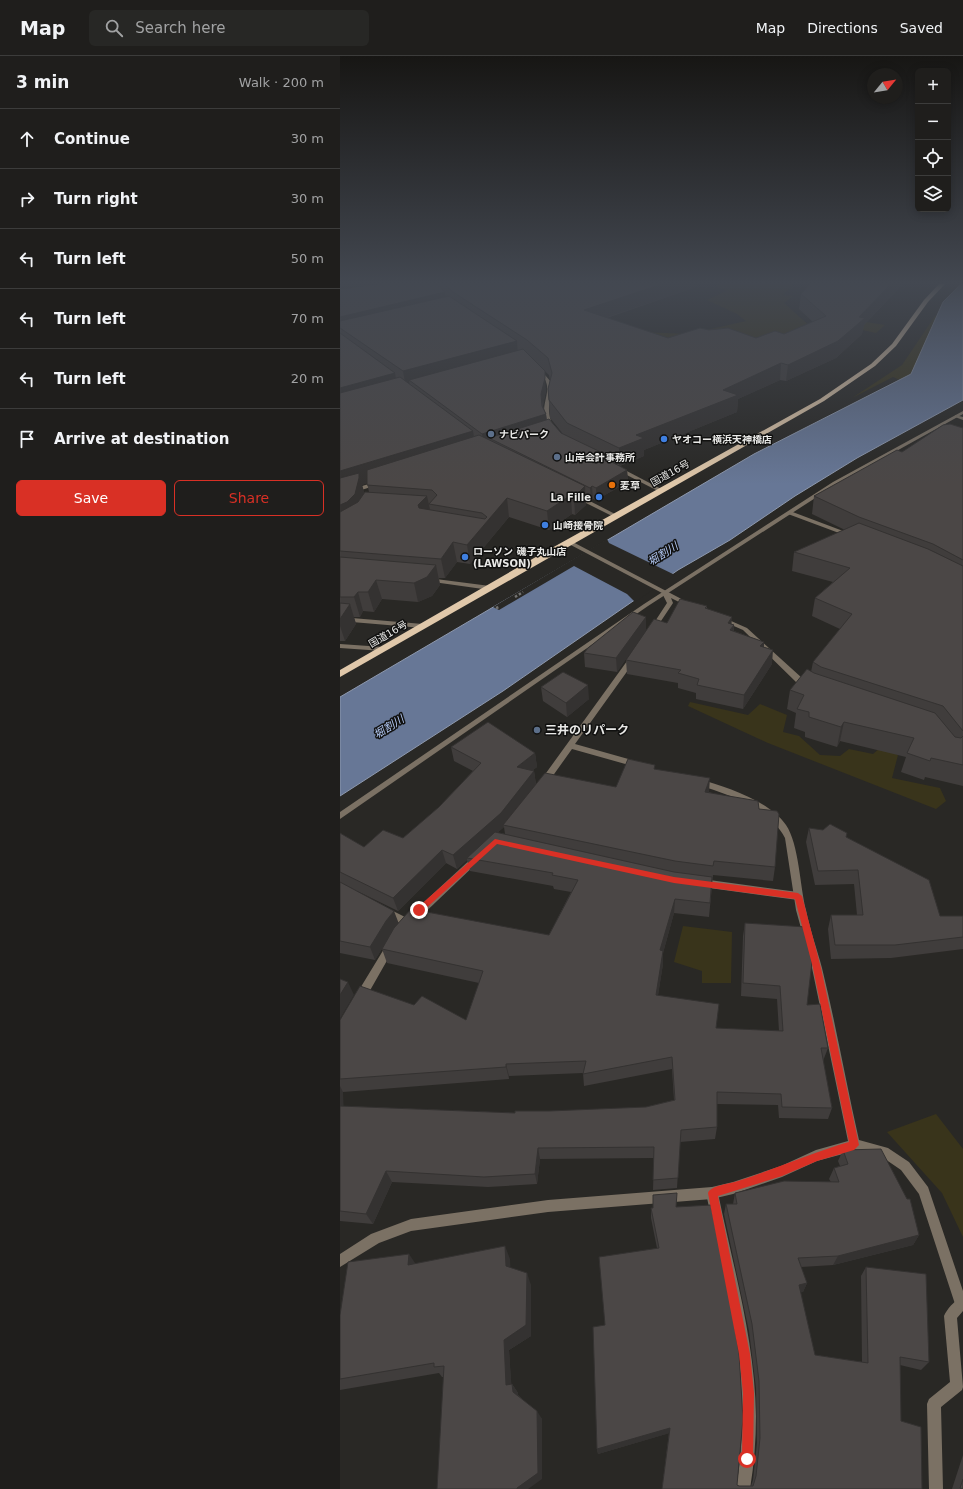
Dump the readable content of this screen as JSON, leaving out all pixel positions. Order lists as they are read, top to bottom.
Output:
{
  "streets": {
    "highway": ["国道16号"]
  },
  "water": ["堀割川"],
  "places": [
    "ナビパーク",
    "ヤオコー横浜天神橋店",
    "山岸会計事務所",
    "麦草",
    "La Fille",
    "山崎接骨院",
    "ローソン 磯子丸山店 (LAWSON)",
    "三井のリパーク"
  ],
  "north": "top right",
  "page": {
    "header": "Map",
    "search": "Search here",
    "nav": ["Map", "Directions", "Saved"],
    "heading": ["3 min", "Walk · 200 m"],
    "map_buttons": ["+", "−"],
    "list": [
      ["Continue", "30 m"],
      ["Turn right", "30 m"],
      ["Turn left", "50 m"],
      ["Turn left", "70 m"],
      ["Turn left", "20 m"],
      "Arrive at destination"
    ],
    "buttons": ["Save", "Share"]
  }
}
